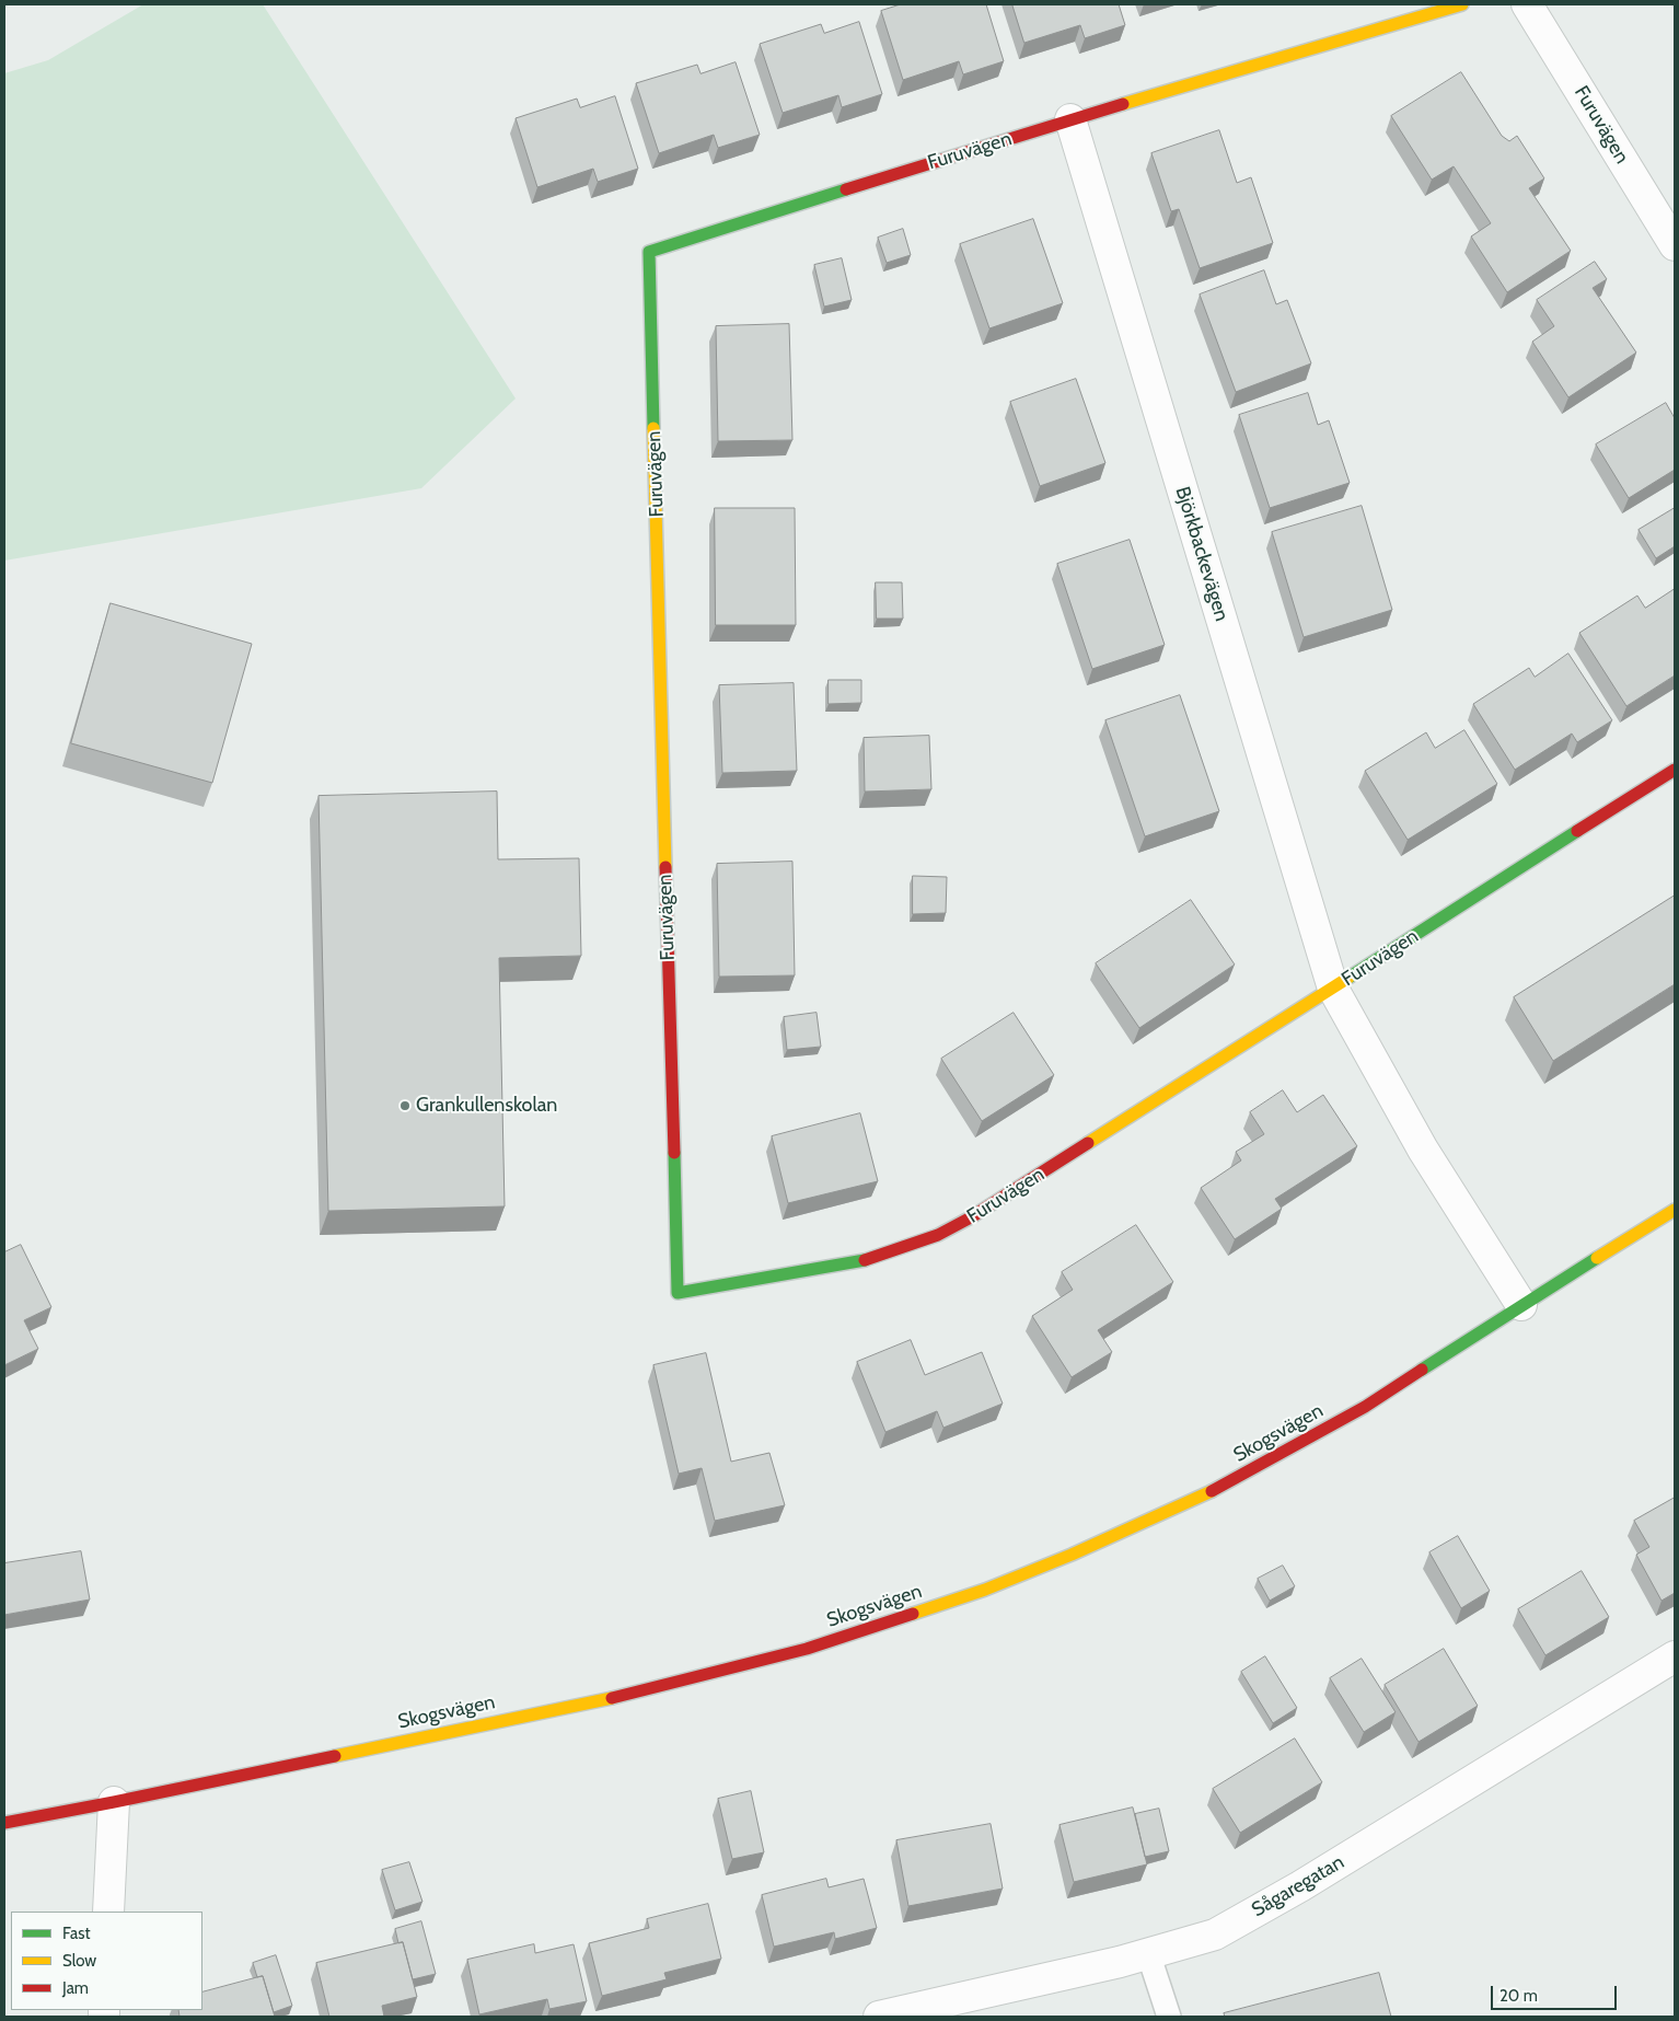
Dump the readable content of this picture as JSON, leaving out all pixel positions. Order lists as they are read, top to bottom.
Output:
{
  "streets": {
    "street": [
      "Furuvägen",
      "Björkbackevägen",
      "Skogsvägen",
      "Sågaregatan"
    ]
  },
  "crossings": [
    ["Furuvägen", "Björkbackevägen"],
    ["Björkbackevägen", "Skogsvägen"]
  ],
  "places": ["Grankullenskolan"],
  "legend": ["Fast", "Slow", "Jam"],
  "scale_bar": "20 m"
}
